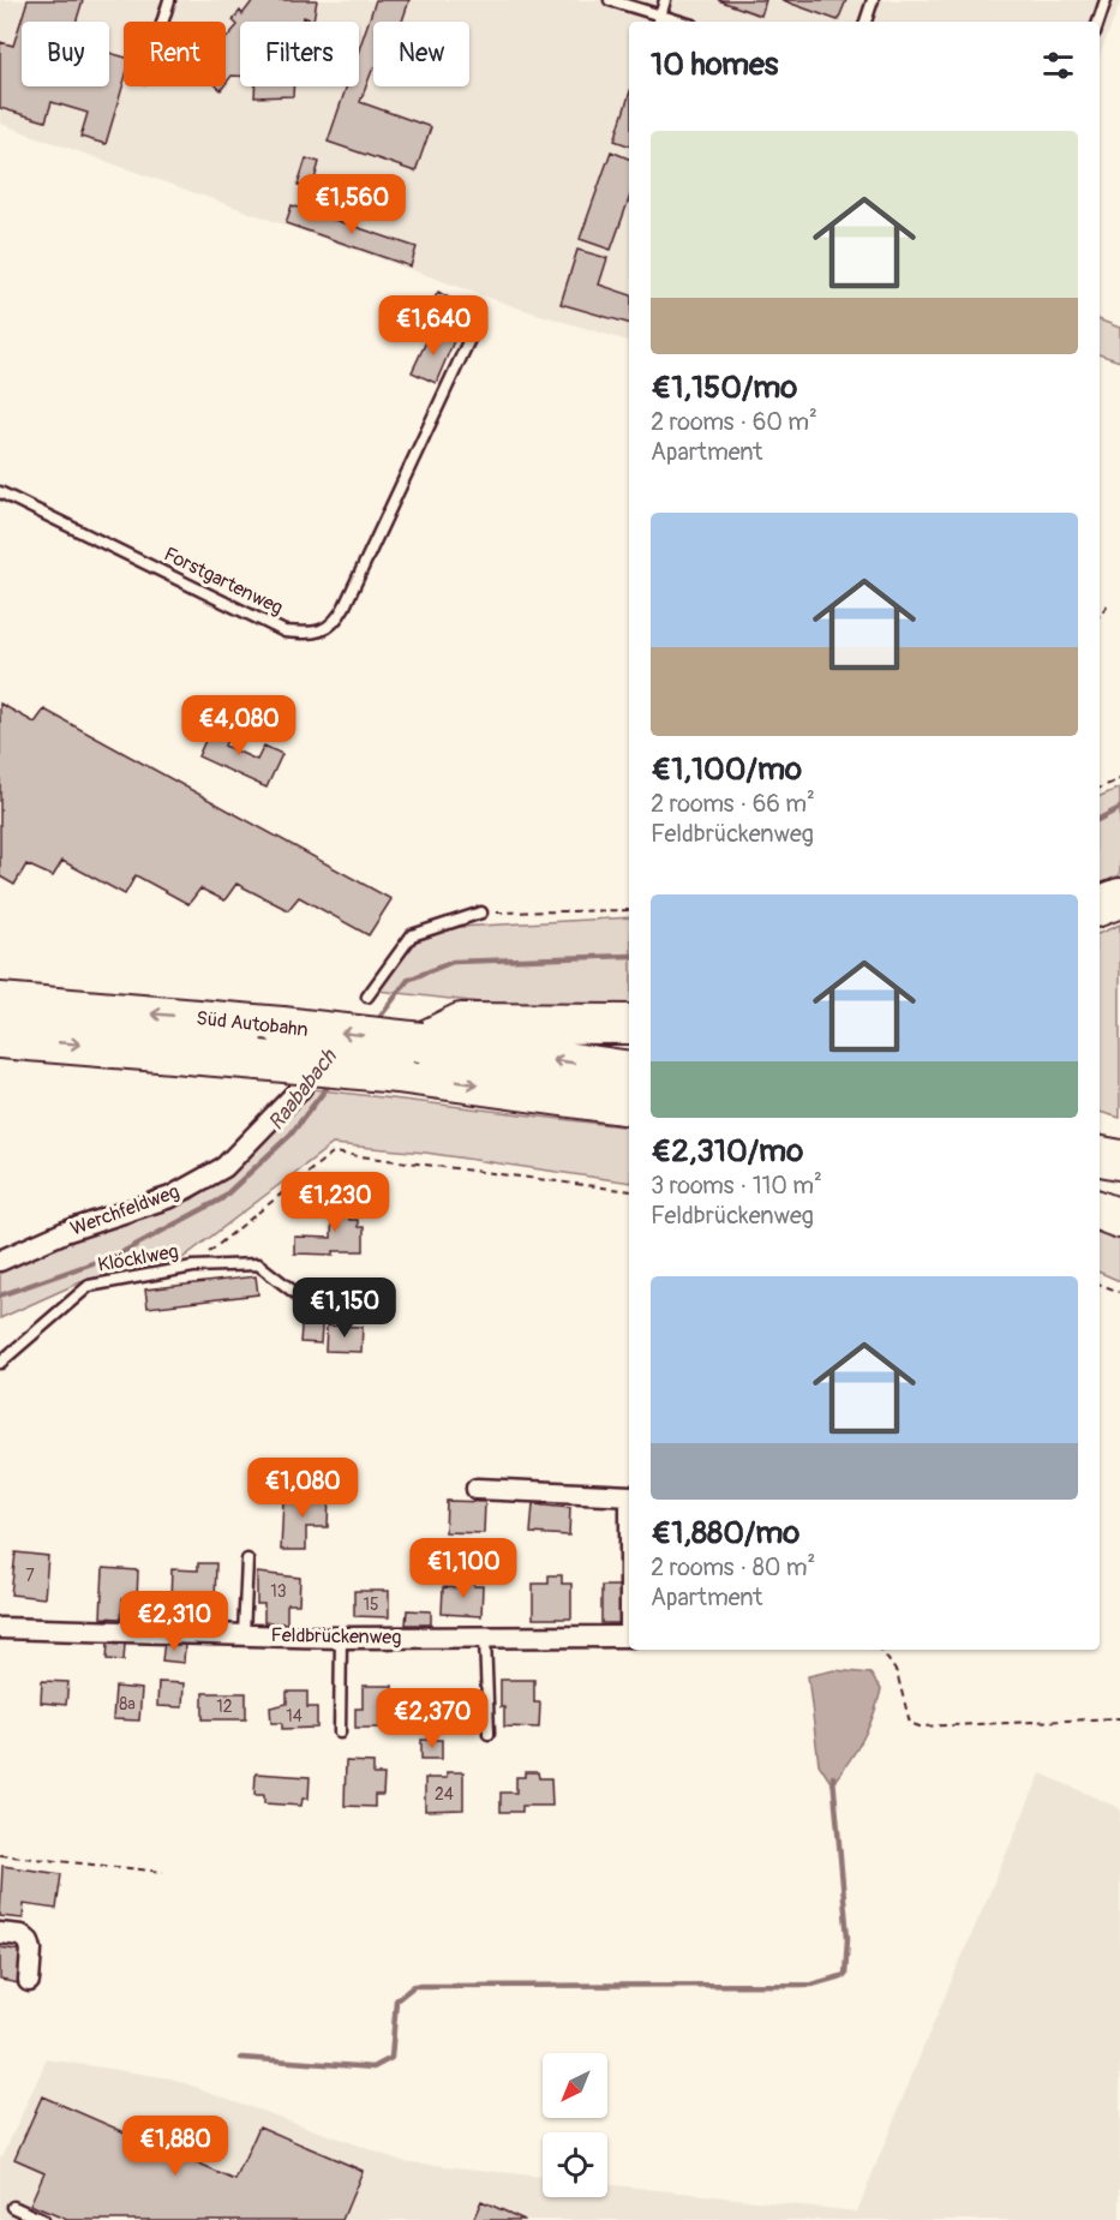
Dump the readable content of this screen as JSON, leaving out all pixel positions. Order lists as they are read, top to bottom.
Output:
{
  "streets": {
    "highway": ["Süd Autobahn"],
    "street": ["Werchfeldweg", "Feldbrückenweg"],
    "lane": ["Forstgartenweg", "Klöcklweg"]
  },
  "water": ["Raababach"],
  "house_numbers": [
    "7",
    "13",
    "15",
    "8a",
    "12",
    "14",
    "24"
  ],
  "north": "bottom left",
  "page": {
    "chip": [
      "Buy",
      "Rent",
      "Filters",
      "New"
    ],
    "heading": "10 homes",
    "list": [
      {
        "name": "€1,150/mo",
        "note": "2 rooms · 60 m² · Apartment"
      },
      {
        "name": "€1,100/mo",
        "note": "2 rooms · 66 m² · Feldbrückenweg"
      },
      {
        "name": "€2,310/mo",
        "note": "3 rooms · 110 m² · Feldbrückenweg"
      },
      {
        "name": "€1,880/mo",
        "note": "2 rooms · 80 m² · Apartment"
      }
    ],
    "price": [
      "€1,560",
      "€1,640",
      "€4,080",
      "€1,230",
      "€1,150",
      "€1,080",
      "€1,100",
      "€2,310",
      "€2,370",
      "€1,880"
    ]
  }
}
